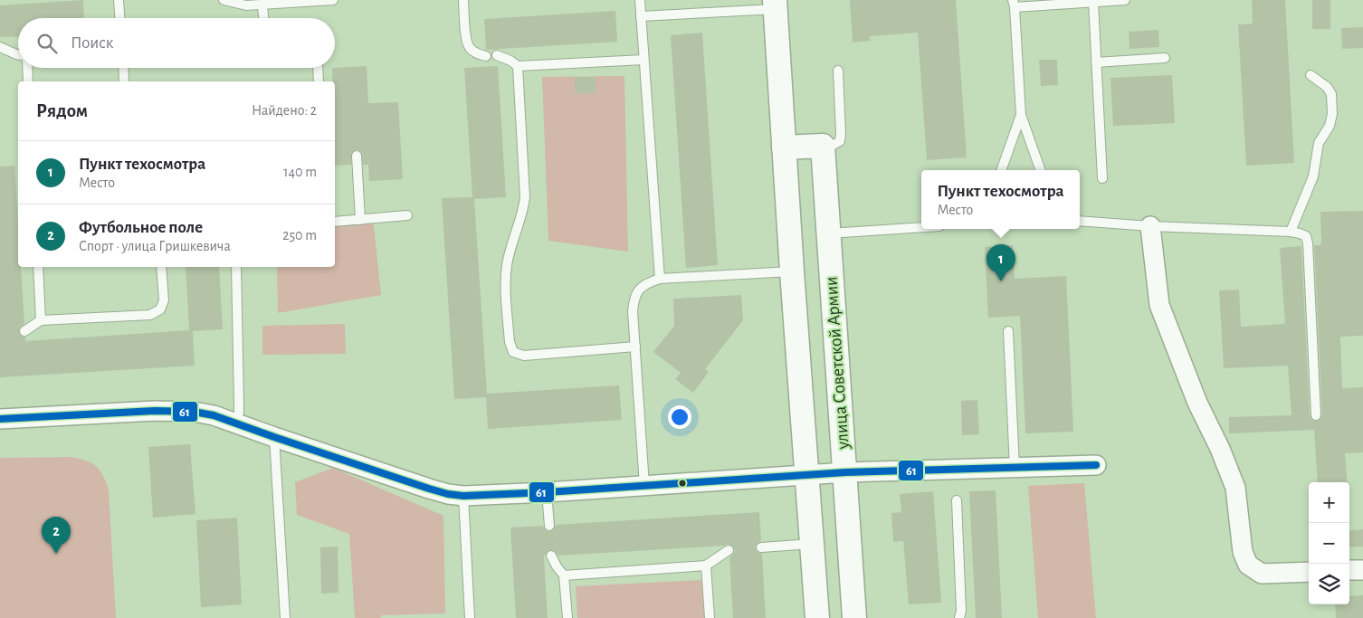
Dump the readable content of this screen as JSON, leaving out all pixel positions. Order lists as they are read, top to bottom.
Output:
{
  "streets": {
    "street": ["улица Советской Армии"]
  },
  "lines": ["transit line 61"],
  "page": {
    "search": "Поиск",
    "heading": ["Рядом", "Найдено: 2"],
    "list": [
      {
        "mark": "1",
        "name": "Пункт техосмотра",
        "note": "Место",
        "value": "140 m"
      },
      {
        "mark": "2",
        "name": "Футбольное поле",
        "note": "Спорт · улица Гришкевича",
        "value": "250 m"
      }
    ],
    "popup": ["Пункт техосмотра", "Место"],
    "pins": ["1", "2"],
    "map_buttons": ["+", "−"]
  }
}
